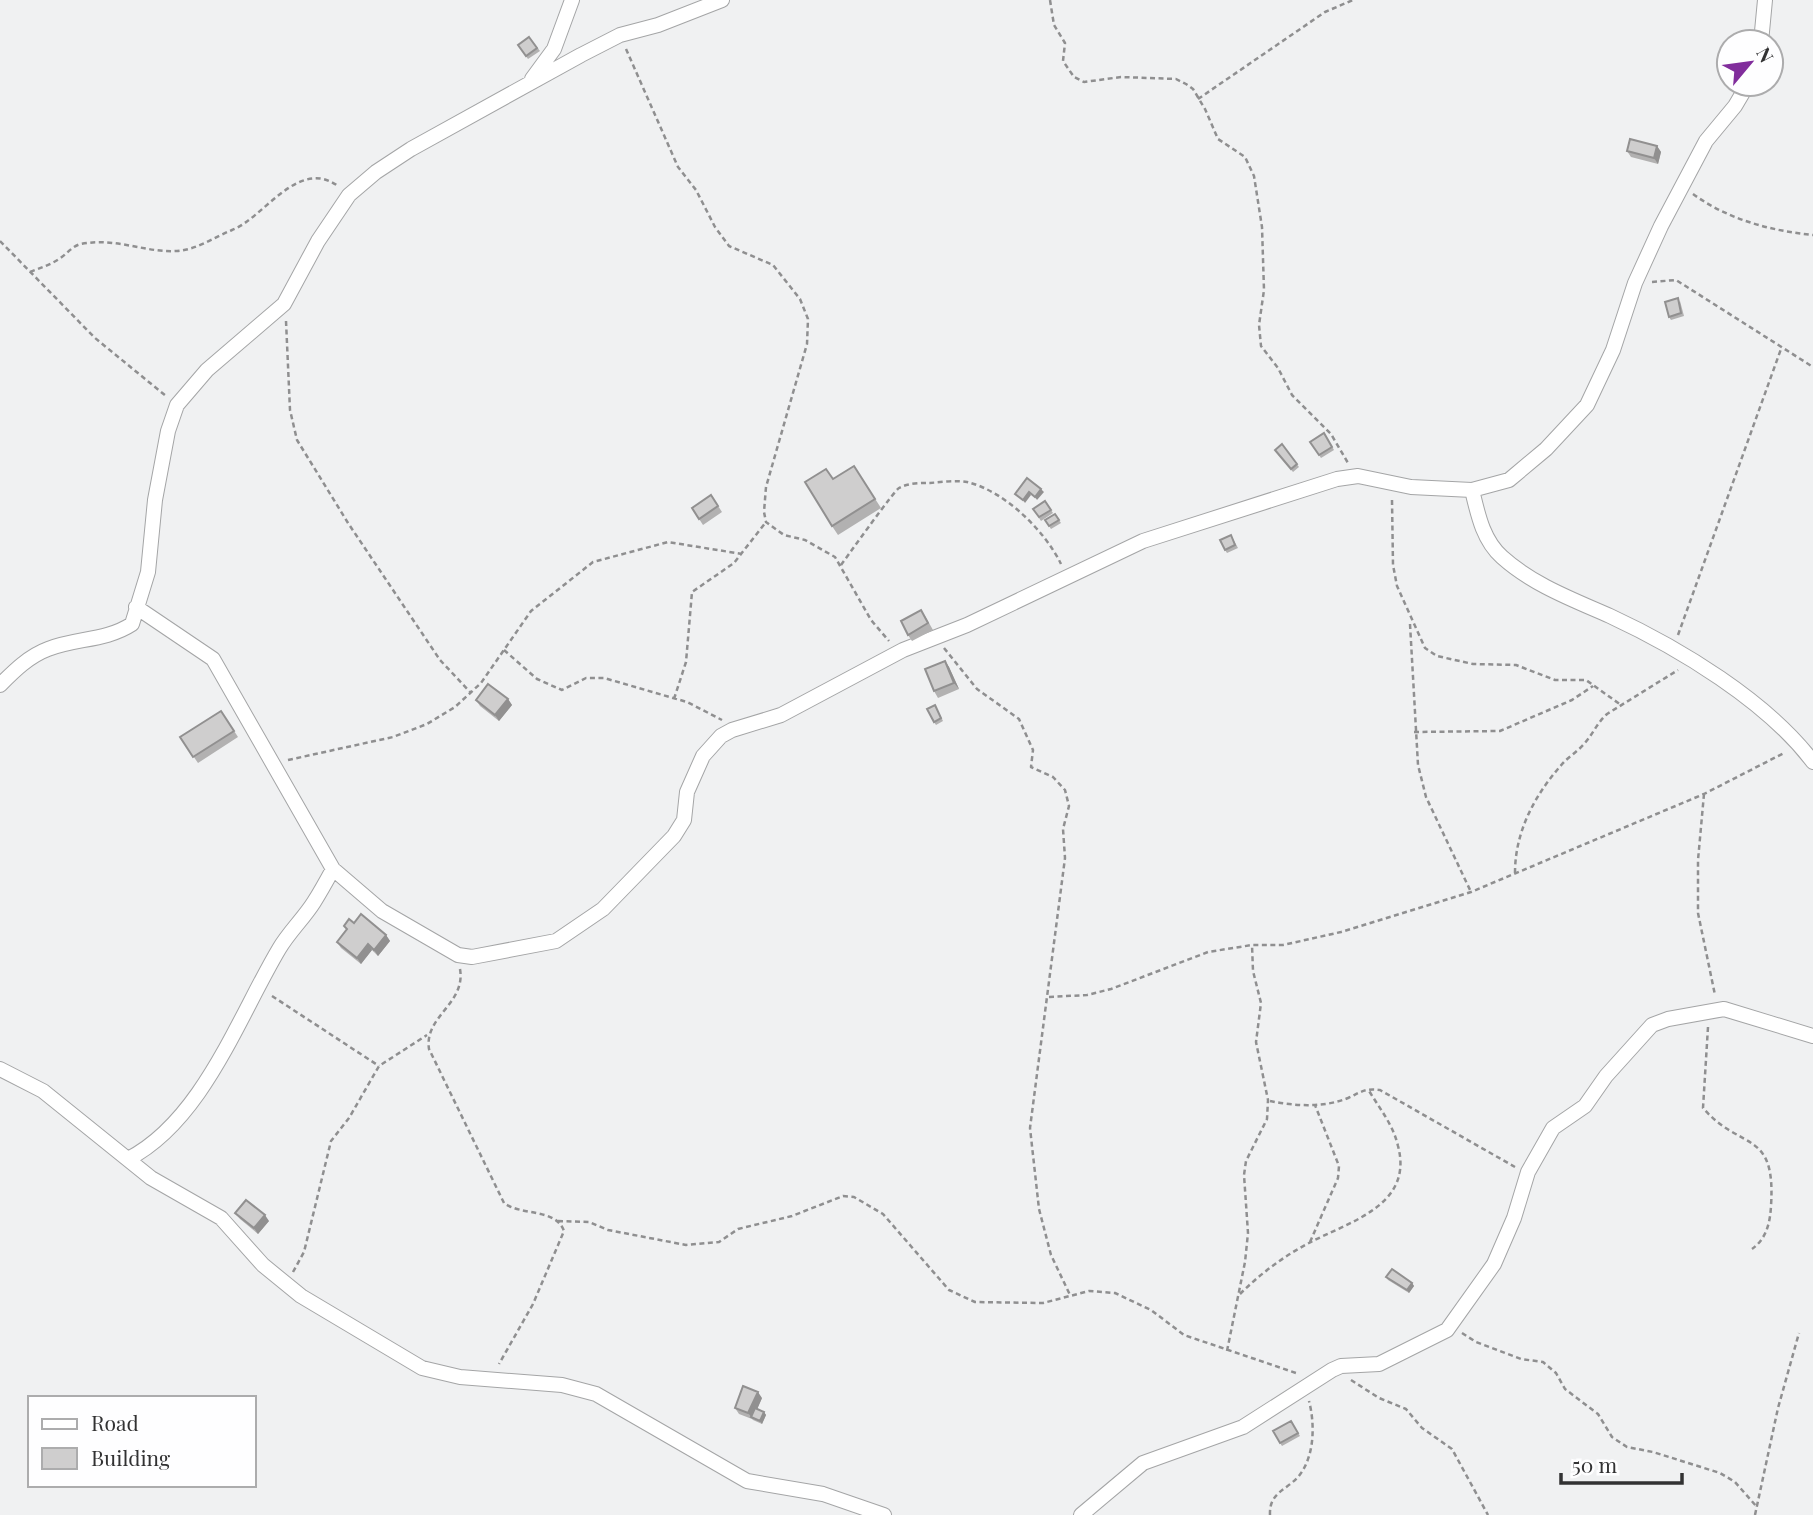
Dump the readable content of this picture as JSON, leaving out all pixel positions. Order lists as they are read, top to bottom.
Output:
{
  "legend": ["Road", "Building"],
  "scale_bar": "50 m",
  "north": "top right"
}
